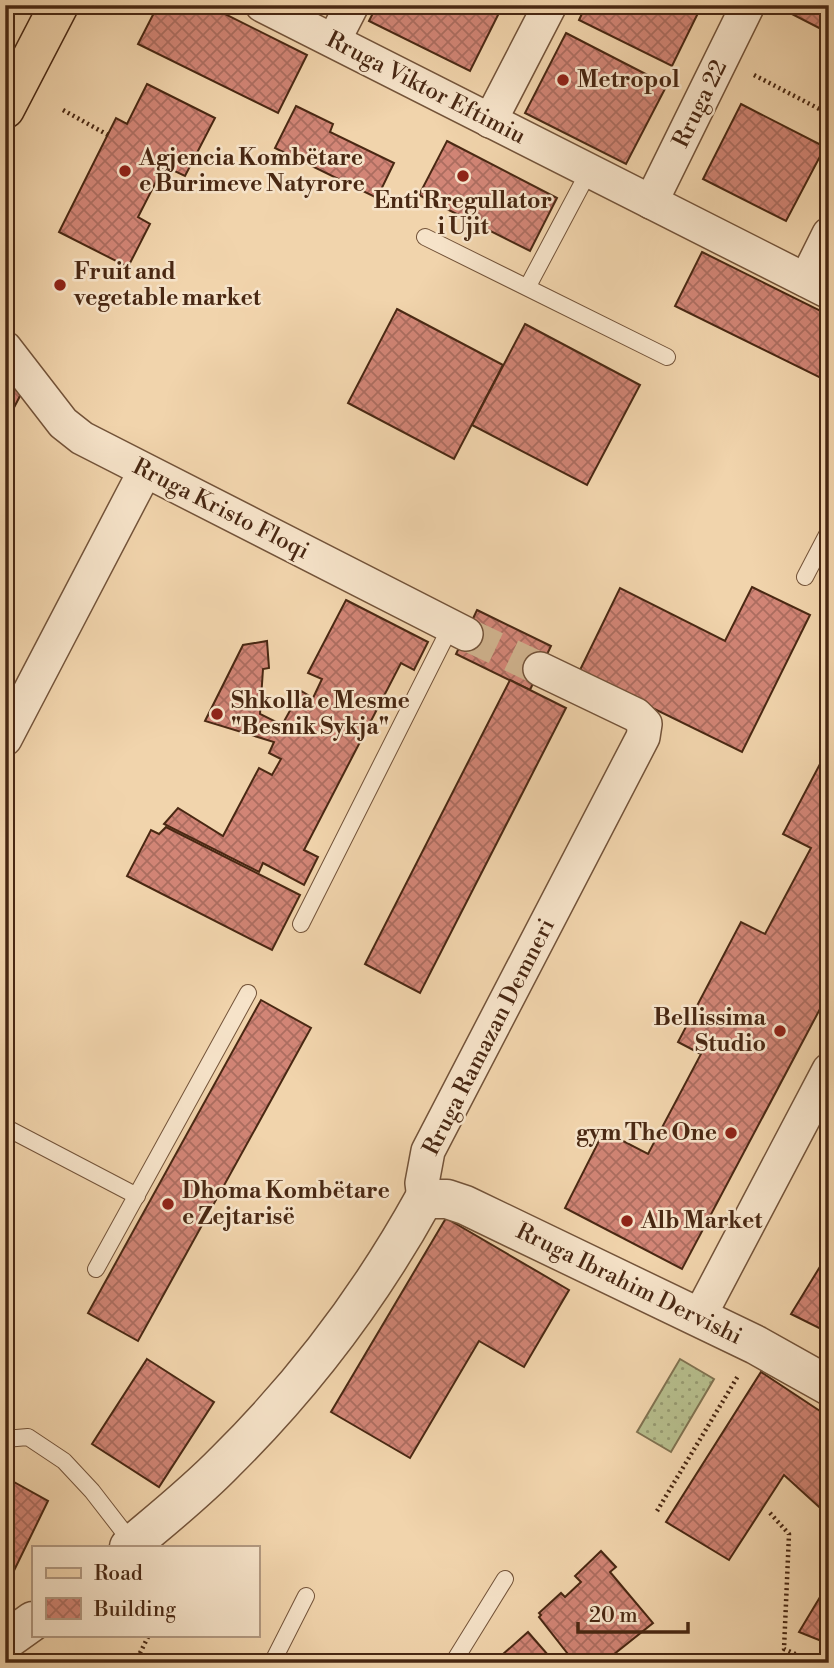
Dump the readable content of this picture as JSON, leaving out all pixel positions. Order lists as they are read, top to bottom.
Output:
{
  "streets": {
    "street": [
      "Rruga Viktor Eftimiu",
      "Rruga 22",
      "Rruga Kristo Floqi",
      "Rruga Ramazan Demneri",
      "Rruga Ibrahim Dervishi"
    ]
  },
  "crossings": [
    ["Rruga Viktor Eftimiu", "Rruga 22"],
    ["Rruga Ramazan Demneri", "Rruga Ibrahim Dervishi"]
  ],
  "places": [
    "Metropol",
    "Agjencia Kombëtare e Burimeve Natyrore",
    "Enti Rregullator i Ujit",
    "Fruit and vegetable market",
    "Shkolla e Mesme \"Besnik Sykja\"",
    "Bellissima Studio",
    "gym The One",
    "Dhoma Kombëtare e Zejtarisë",
    "Alb Market"
  ],
  "legend": ["Road", "Building"],
  "scale_bar": "20 m"
}
